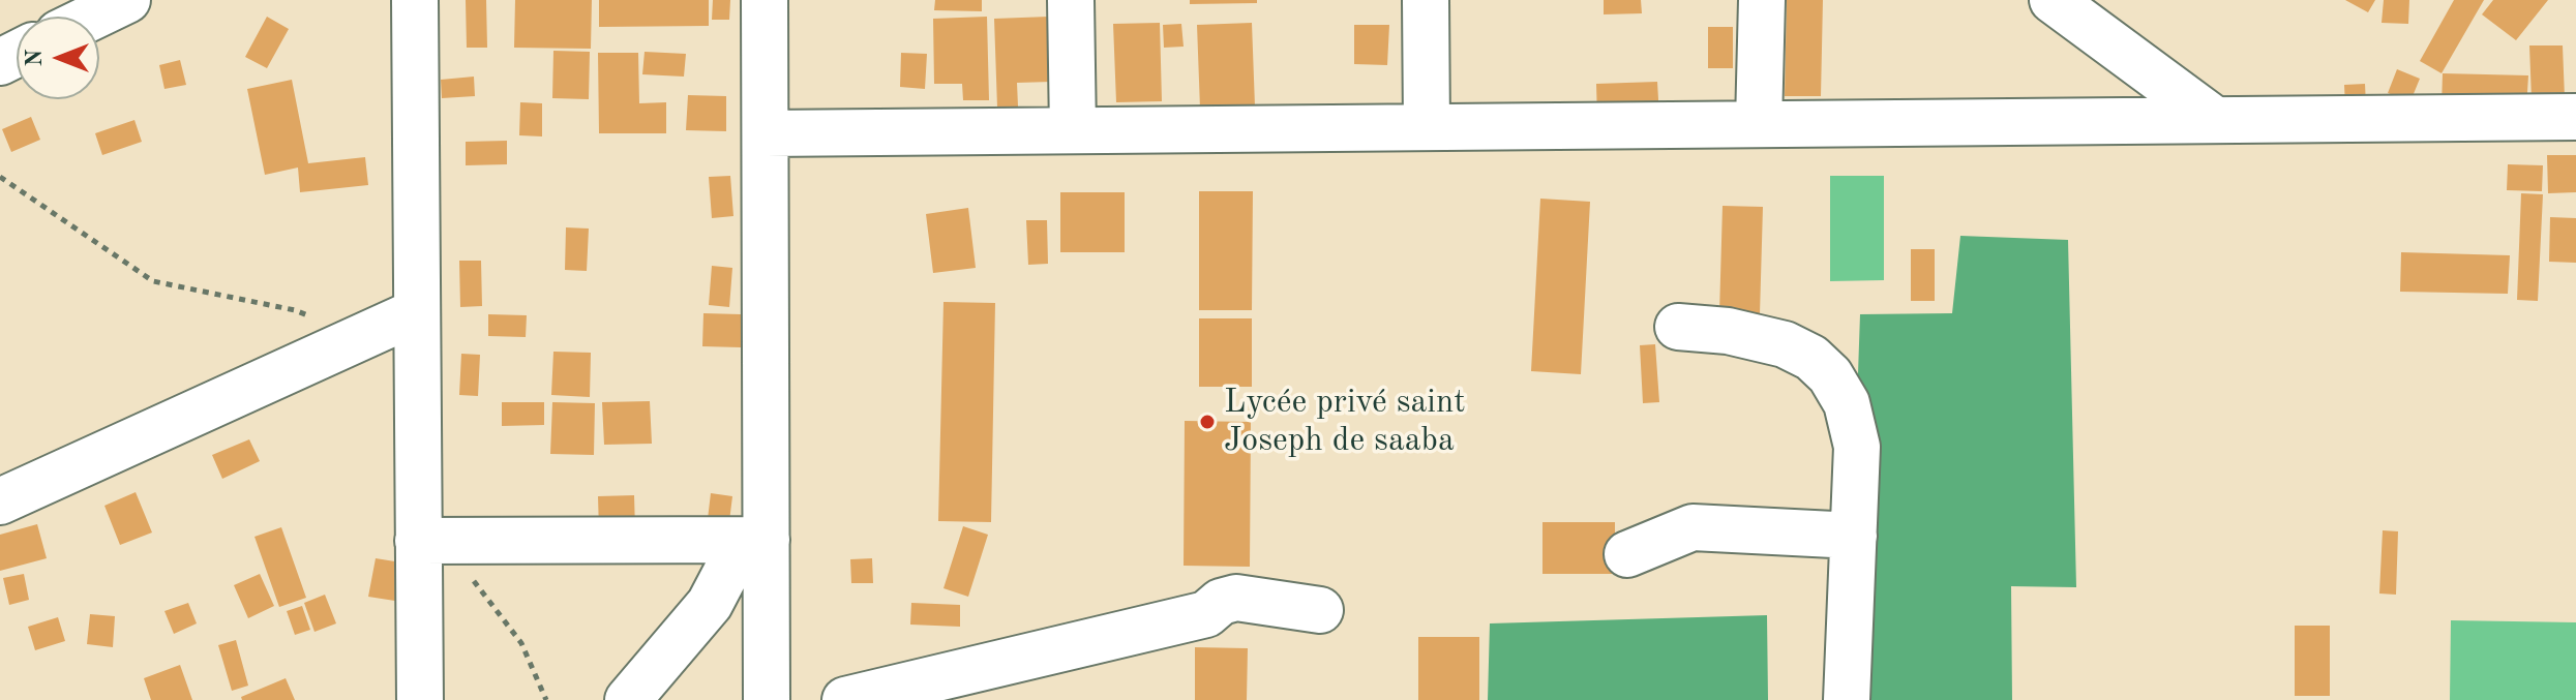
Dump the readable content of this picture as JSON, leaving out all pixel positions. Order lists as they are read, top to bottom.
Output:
{
  "places": ["Lycée privé saint Joseph de saaba"],
  "north": "left"
}
